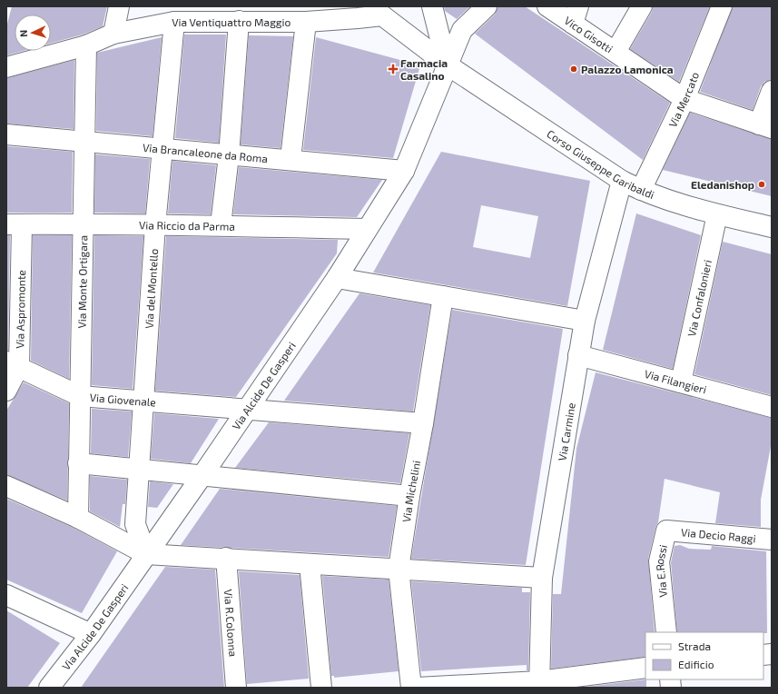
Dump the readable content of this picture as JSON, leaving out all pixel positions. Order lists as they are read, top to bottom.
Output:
{
  "streets": {
    "street": [
      "Via Ventiquattro Maggio",
      "Vico Gisotti",
      "Via Mercato",
      "Via Brancaleone da Roma",
      "Corso Giuseppe Garibaldi",
      "Via Riccio da Parma",
      "Via Monte Ortigara",
      "Via del Montello",
      "Via Confalonieri",
      "Via Aspromonte",
      "Via Filangieri",
      "Via Alcide De Gasperi",
      "Via Giovenale",
      "Via Carmine",
      "Via Michelini",
      "Via Decio Raggi",
      "Via E.Rossi",
      "Via R.Colonna"
    ]
  },
  "crossings": [
    ["Via Ventiquattro Maggio", "Corso Giuseppe Garibaldi"],
    ["Via Ventiquattro Maggio", "Via Monte Ortigara"],
    ["Via Ventiquattro Maggio", "Via del Montello"],
    ["Via Ventiquattro Maggio", "Via Alcide De Gasperi"],
    ["Vico Gisotti", "Via Mercato"],
    ["Via Mercato", "Corso Giuseppe Garibaldi"],
    ["Via Brancaleone da Roma", "Via Monte Ortigara"],
    ["Via Brancaleone da Roma", "Via del Montello"],
    ["Via Brancaleone da Roma", "Via Alcide De Gasperi"],
    ["Corso Giuseppe Garibaldi", "Via Confalonieri"],
    ["Corso Giuseppe Garibaldi", "Via Alcide De Gasperi"],
    ["Corso Giuseppe Garibaldi", "Via Carmine"],
    ["Via Riccio da Parma", "Via Monte Ortigara"],
    ["Via Riccio da Parma", "Via del Montello"],
    ["Via Riccio da Parma", "Via Aspromonte"],
    ["Via Riccio da Parma", "Via Alcide De Gasperi"],
    ["Via Monte Ortigara", "Via Giovenale"],
    ["Via del Montello", "Via Alcide De Gasperi"],
    ["Via del Montello", "Via Giovenale"],
    ["Via Confalonieri", "Via Filangieri"],
    ["Via Aspromonte", "Via Giovenale"],
    ["Via Filangieri", "Via Carmine"],
    ["Via Alcide De Gasperi", "Via Giovenale"],
    ["Via Giovenale", "Via Michelini"],
    ["Via Decio Raggi", "Via E.Rossi"]
  ],
  "places": {
    "health": ["Farmacia Casalino"],
    "other": ["Palazzo Lamonica", "Eledanishop"]
  },
  "legend": ["Strada", "Edificio"],
  "north": "left"
}
